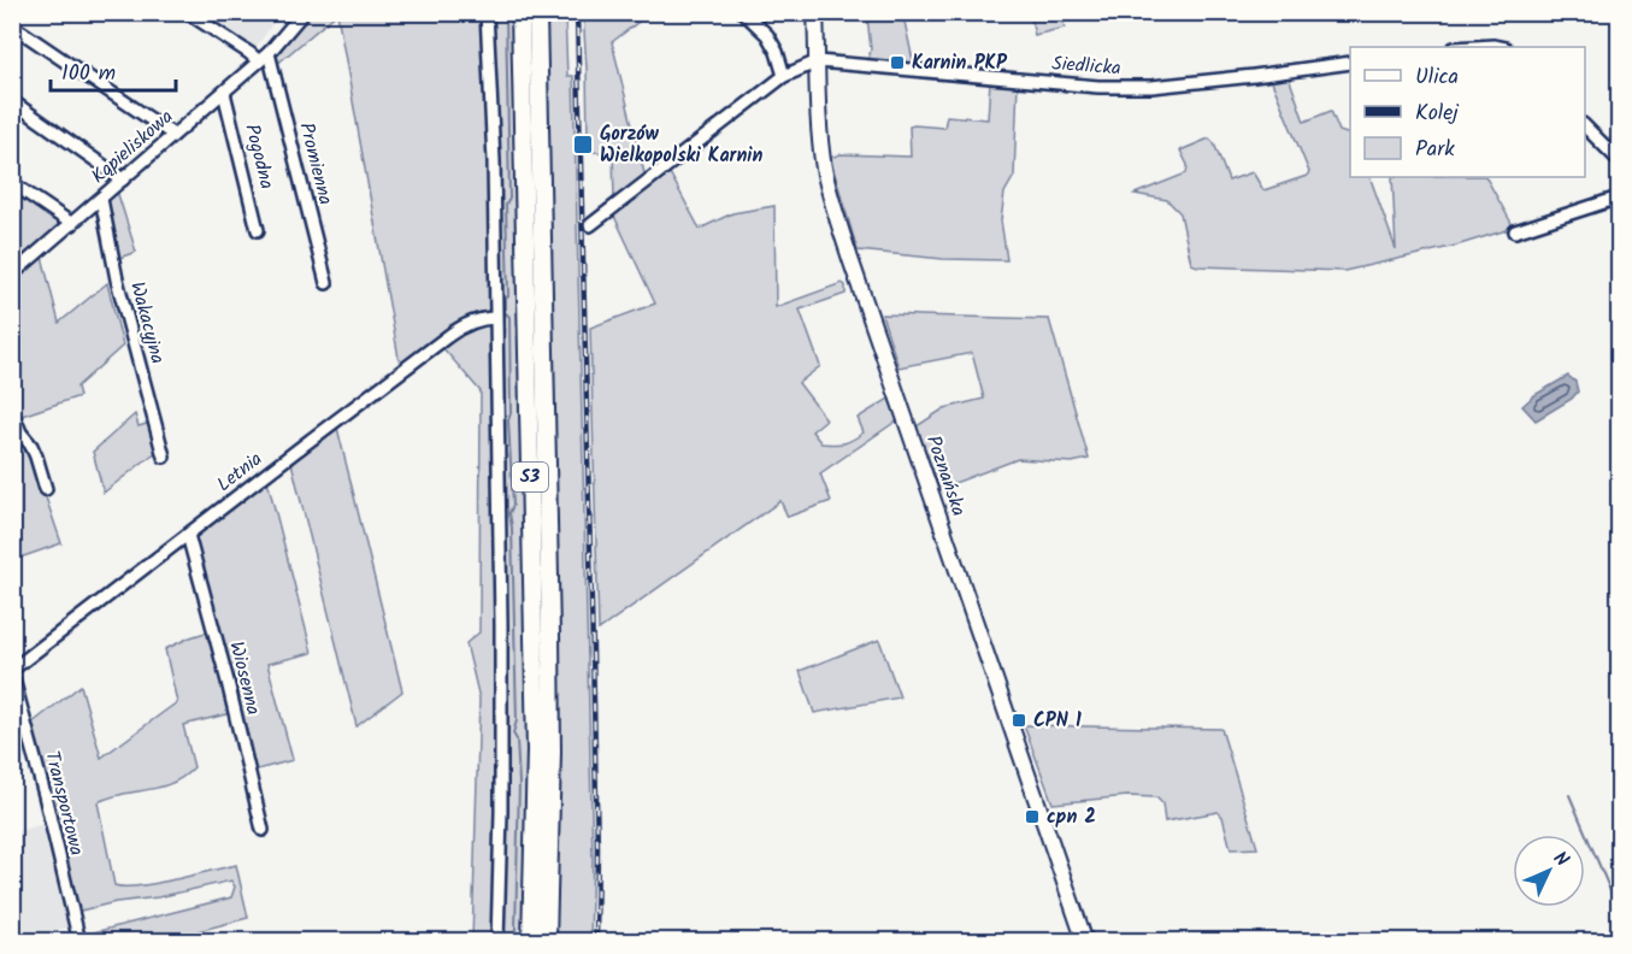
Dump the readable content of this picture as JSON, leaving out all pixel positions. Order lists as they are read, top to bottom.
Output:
{
  "streets": {
    "highway": ["S3"],
    "main road": ["Poznańska"],
    "street": [
      "Siedlicka",
      "Kąpieliskowa",
      "Pogodna",
      "Promienna",
      "Wakacyjna",
      "Letnia",
      "Wiosenna",
      "Transportowa"
    ]
  },
  "crossings": [
    ["Siedlicka", "Poznańska"],
    ["Kąpieliskowa", "Pogodna"],
    ["Kąpieliskowa", "Promienna"],
    ["Kąpieliskowa", "Wakacyjna"],
    ["Letnia", "Wiosenna"],
    ["Letnia", "Transportowa"]
  ],
  "places": {
    "transit": [
      "Karnin PKP",
      "Gorzów Wielkopolski Karnin",
      "CPN 1",
      "cpn 2"
    ]
  },
  "legend": ["Ulica", "Kolej", "Park"],
  "scale_bar": "100 m",
  "north": "top right"
}
